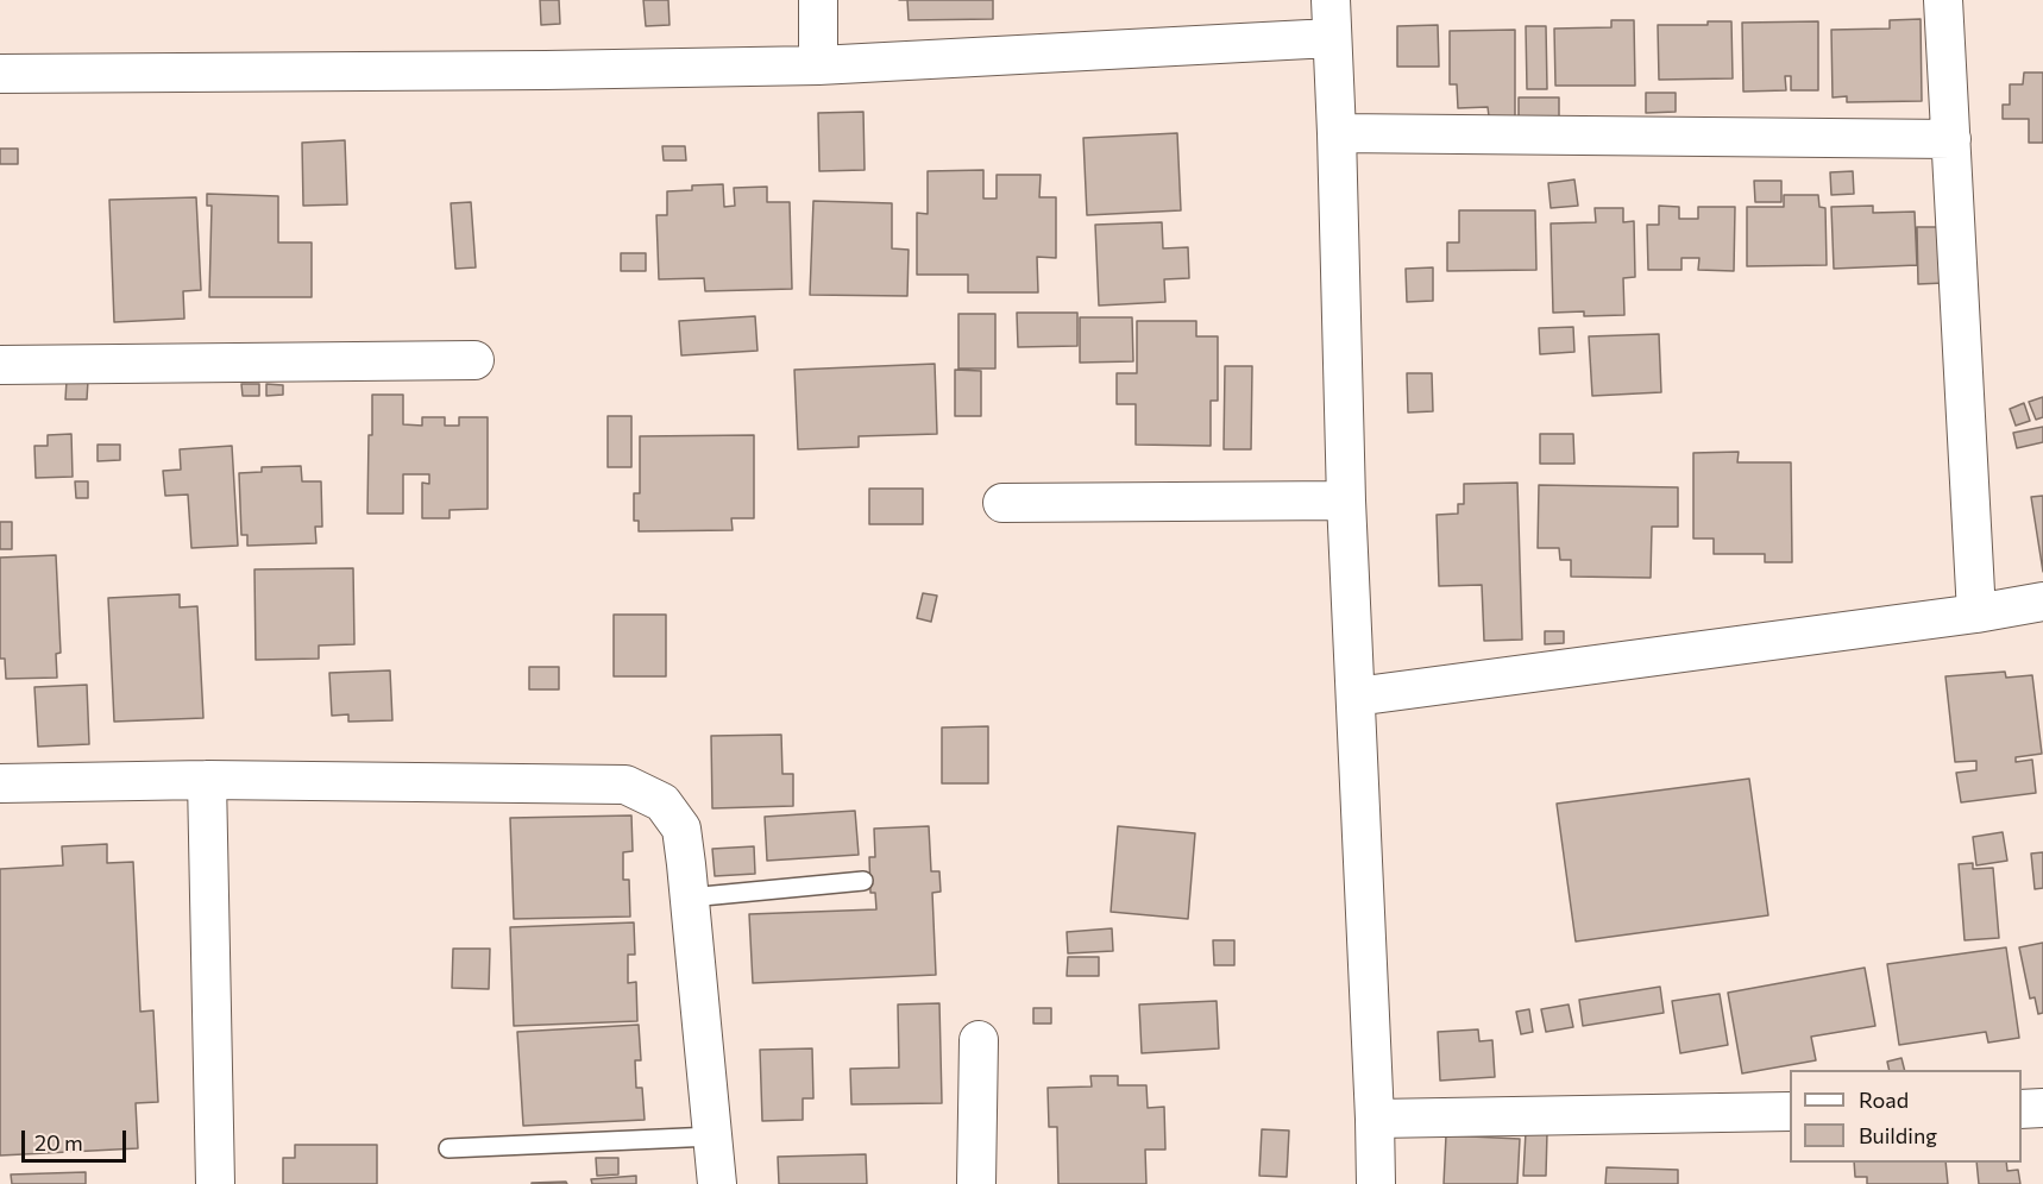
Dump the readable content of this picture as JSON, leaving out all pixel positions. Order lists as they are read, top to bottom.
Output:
{
  "legend": ["Road", "Building"],
  "scale_bar": "20 m"
}
